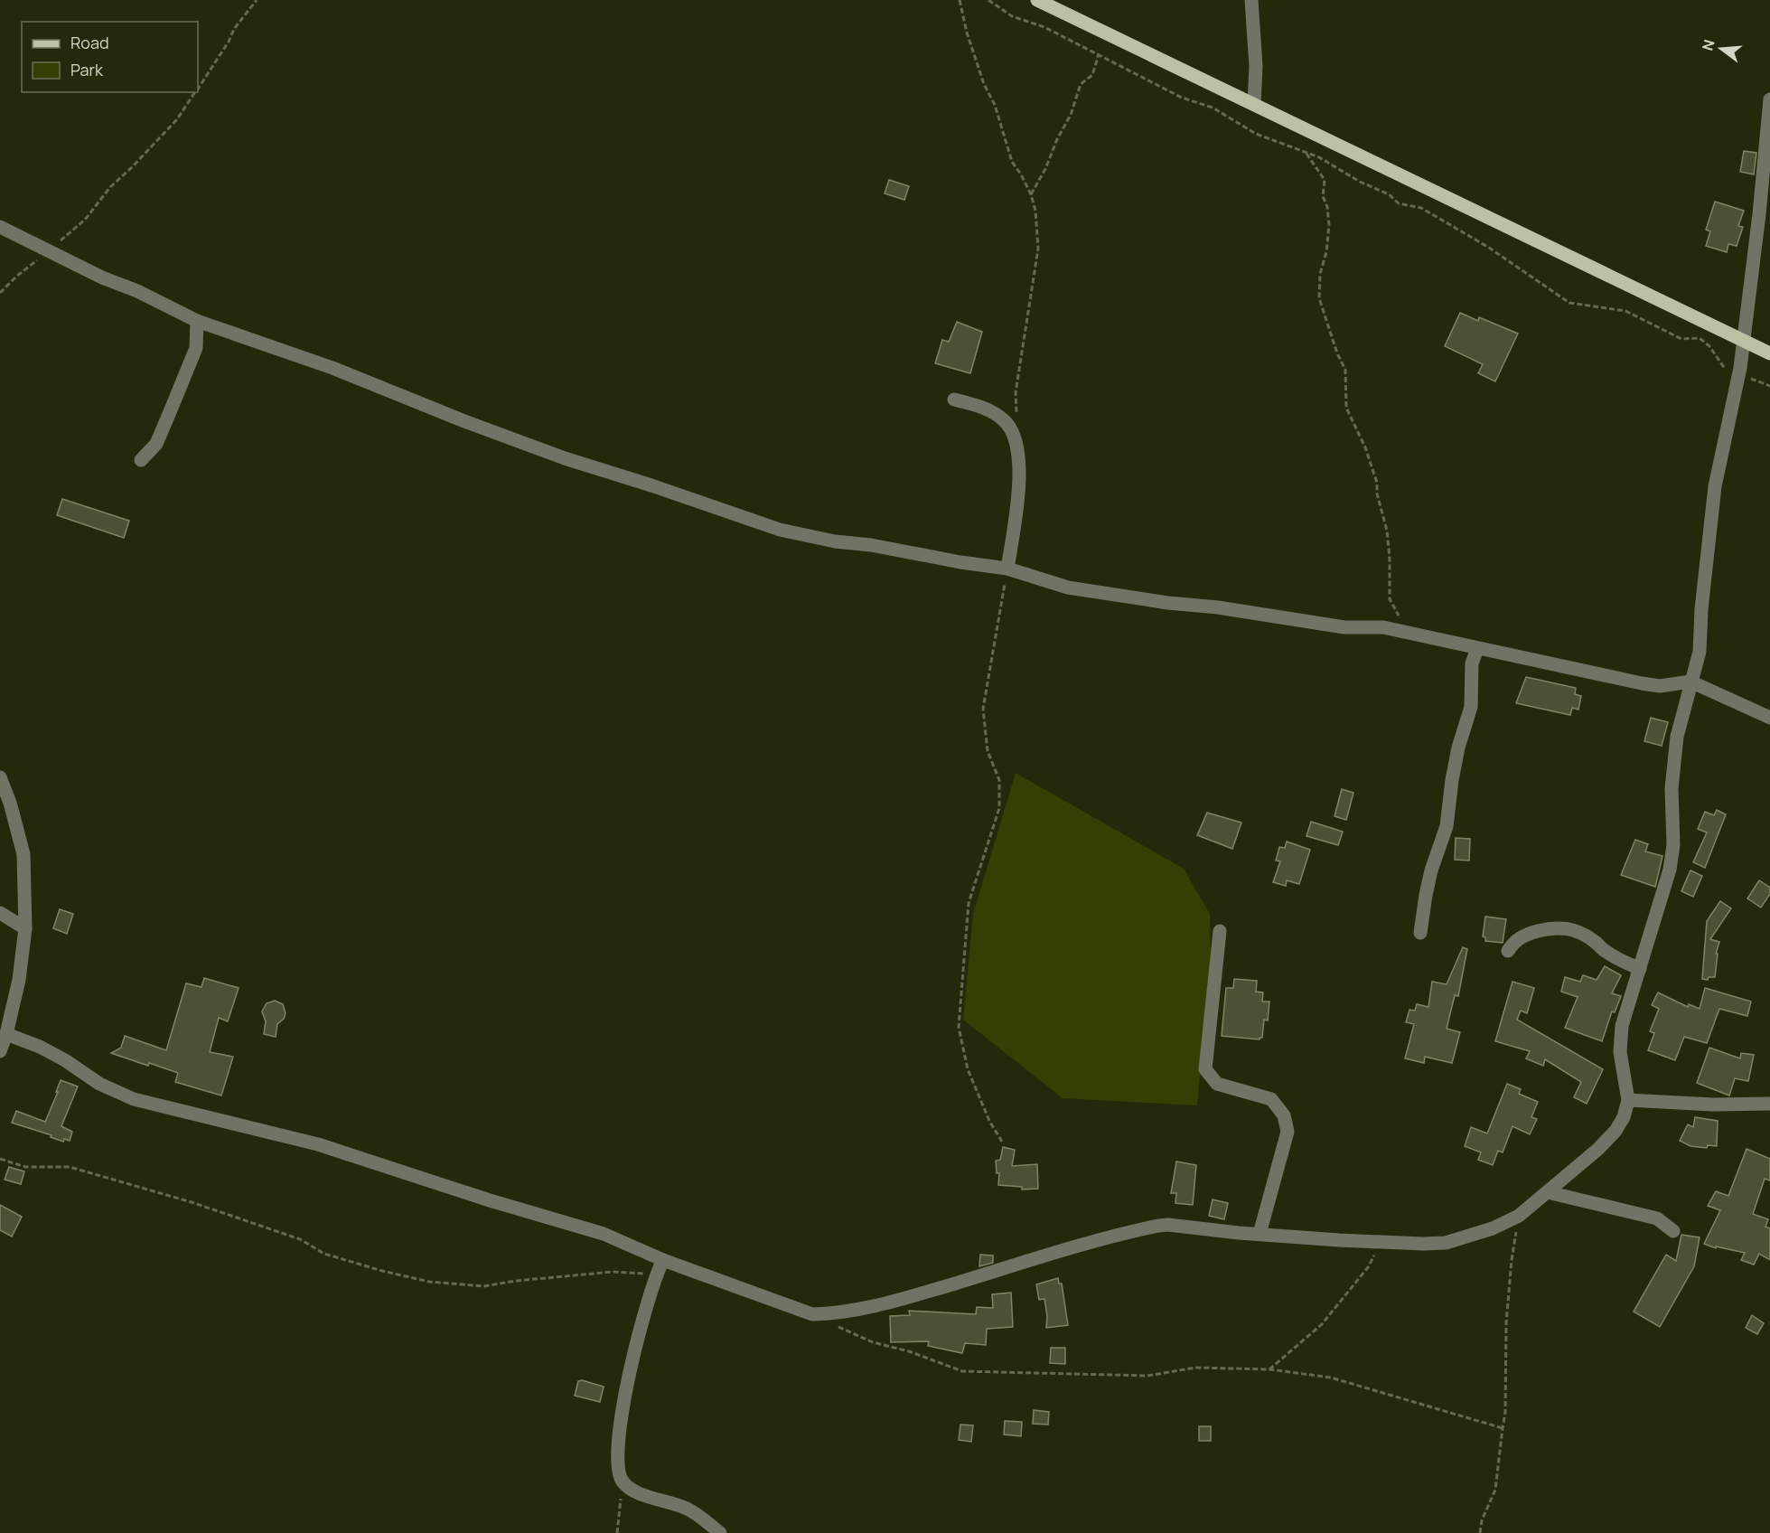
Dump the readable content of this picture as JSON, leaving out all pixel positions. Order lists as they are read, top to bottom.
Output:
{
  "legend": ["Road", "Park"],
  "north": "left"
}
